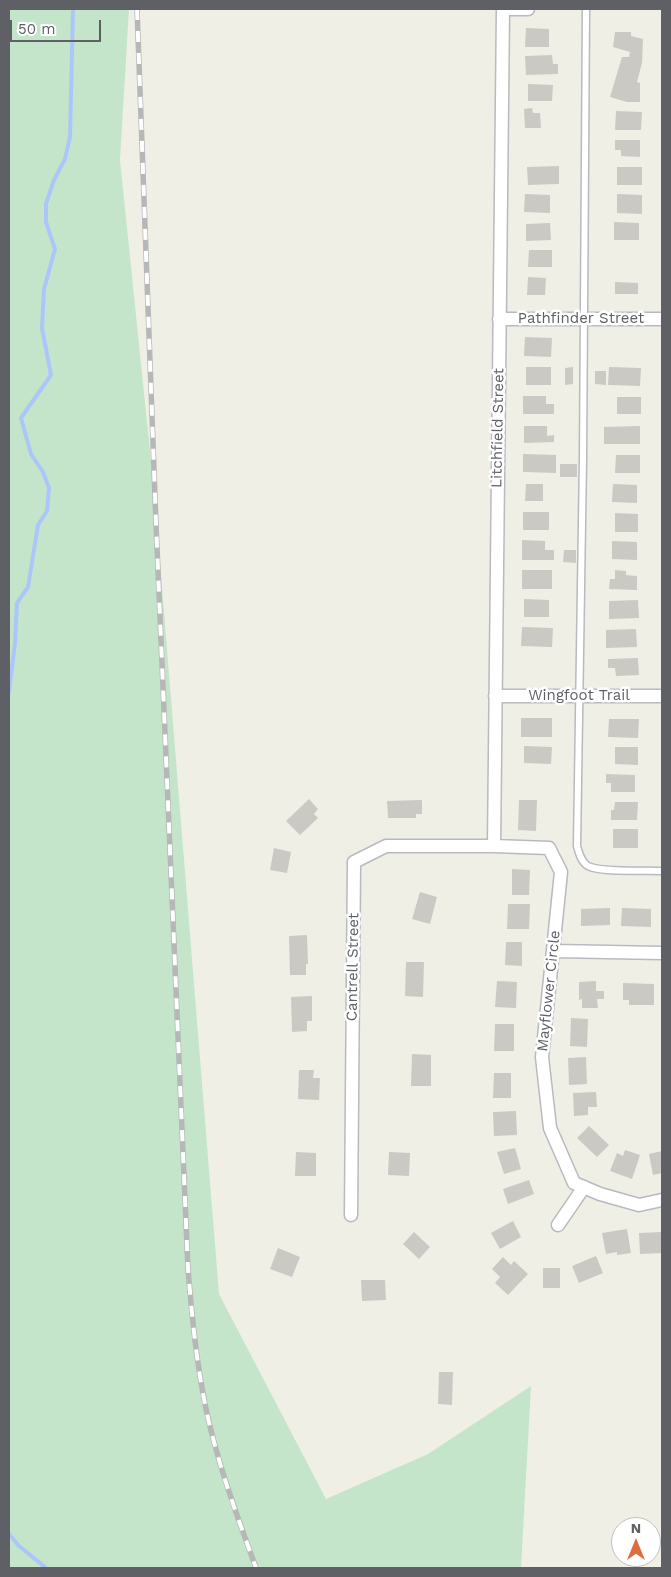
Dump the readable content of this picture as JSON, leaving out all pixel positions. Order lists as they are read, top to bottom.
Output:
{
  "streets": {
    "street": [
      "Pathfinder Street",
      "Litchfield Street",
      "Wingfoot Trail",
      "Cantrell Street",
      "Mayflower Circle"
    ]
  },
  "crossings": [
    ["Pathfinder Street", "Litchfield Street"],
    ["Litchfield Street", "Wingfoot Trail"],
    ["Litchfield Street", "Cantrell Street"],
    ["Litchfield Street", "Mayflower Circle"],
    ["Cantrell Street", "Mayflower Circle"]
  ],
  "scale_bar": "50 m",
  "north": "top"
}
